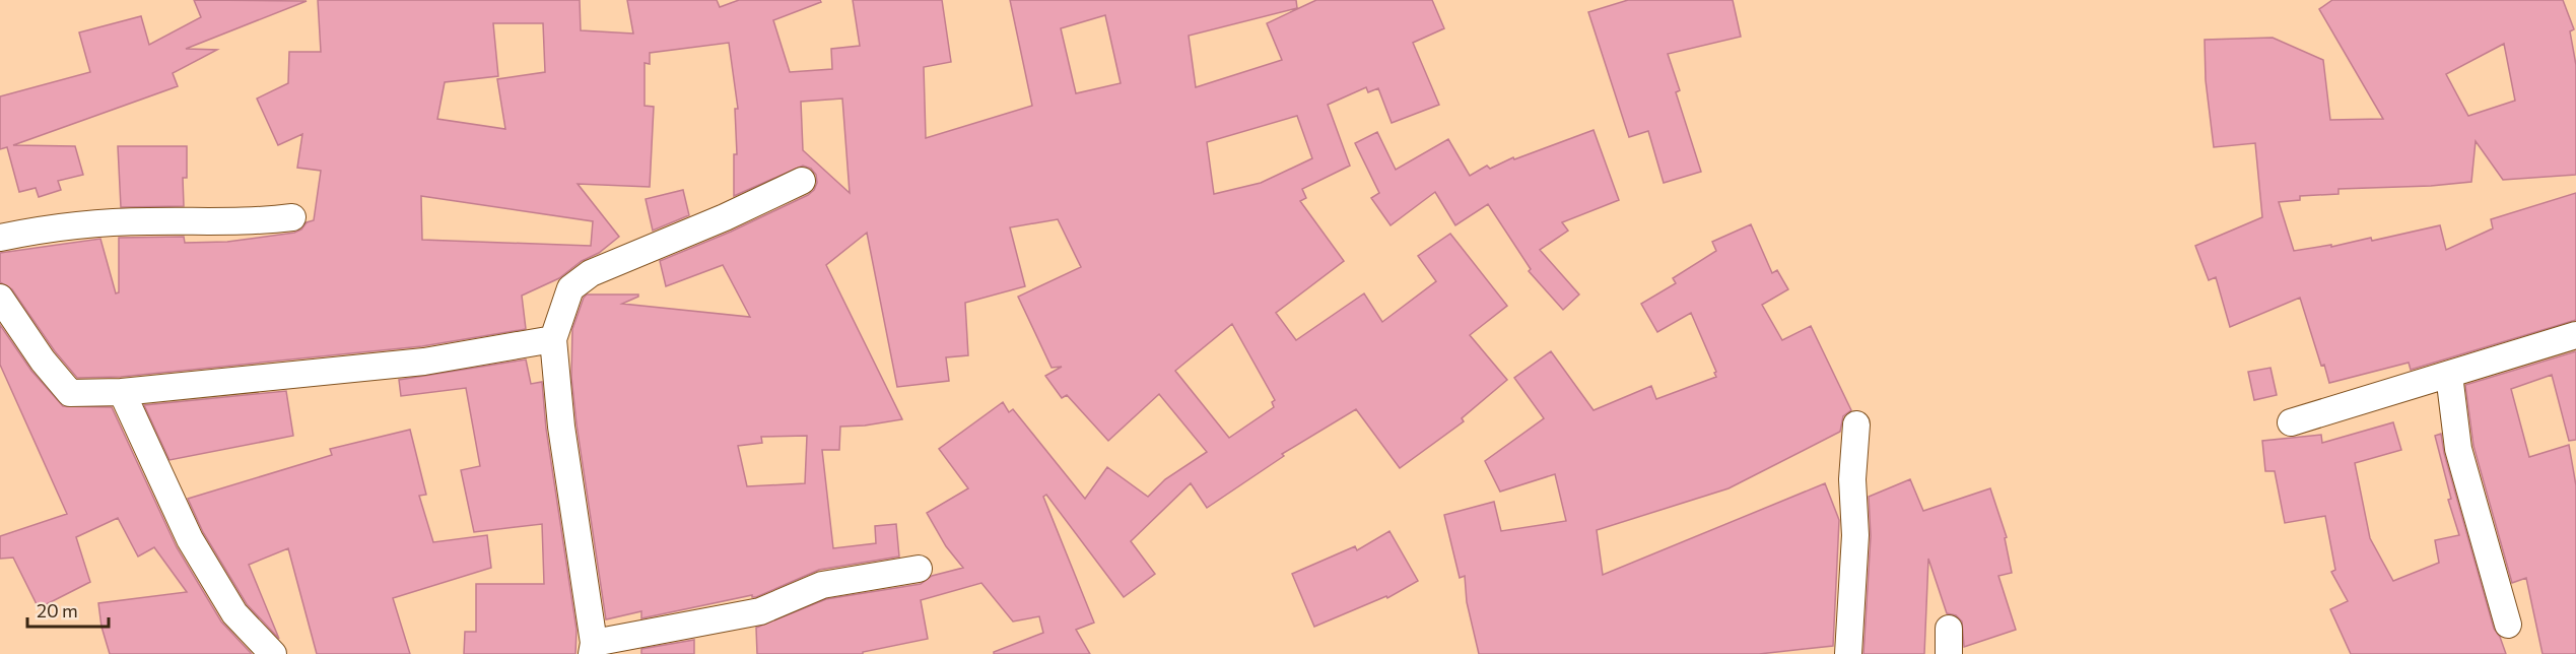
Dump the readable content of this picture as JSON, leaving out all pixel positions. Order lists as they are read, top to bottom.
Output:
{
  "scale_bar": "20 m"
}
